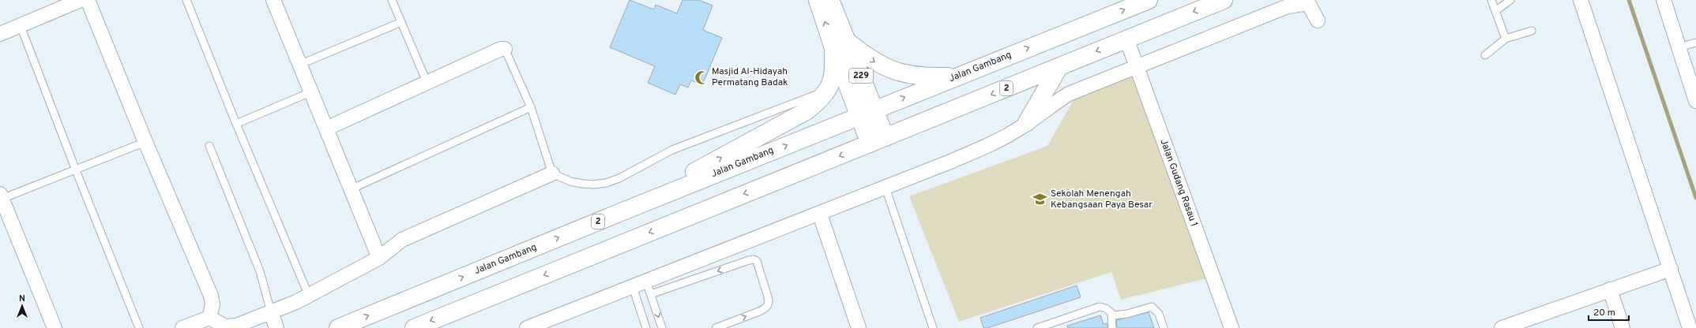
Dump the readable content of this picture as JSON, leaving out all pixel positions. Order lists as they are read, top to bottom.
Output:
{
  "streets": {
    "main road": ["Jalan Gambang", "229", "2"],
    "street": ["Jalan Gudang Rasau 1"]
  },
  "crossings": [
    ["Jalan Gambang", "229"],
    ["229", "2"],
    ["2", "Jalan Gudang Rasau 1"]
  ],
  "places": {
    "mosque": ["Masjid Al-Hidayah Permatang Badak"],
    "school or university": ["Sekolah Menengah Kebangsaan Paya Besar"]
  },
  "scale_bar": "20 m",
  "north": "top"
}
